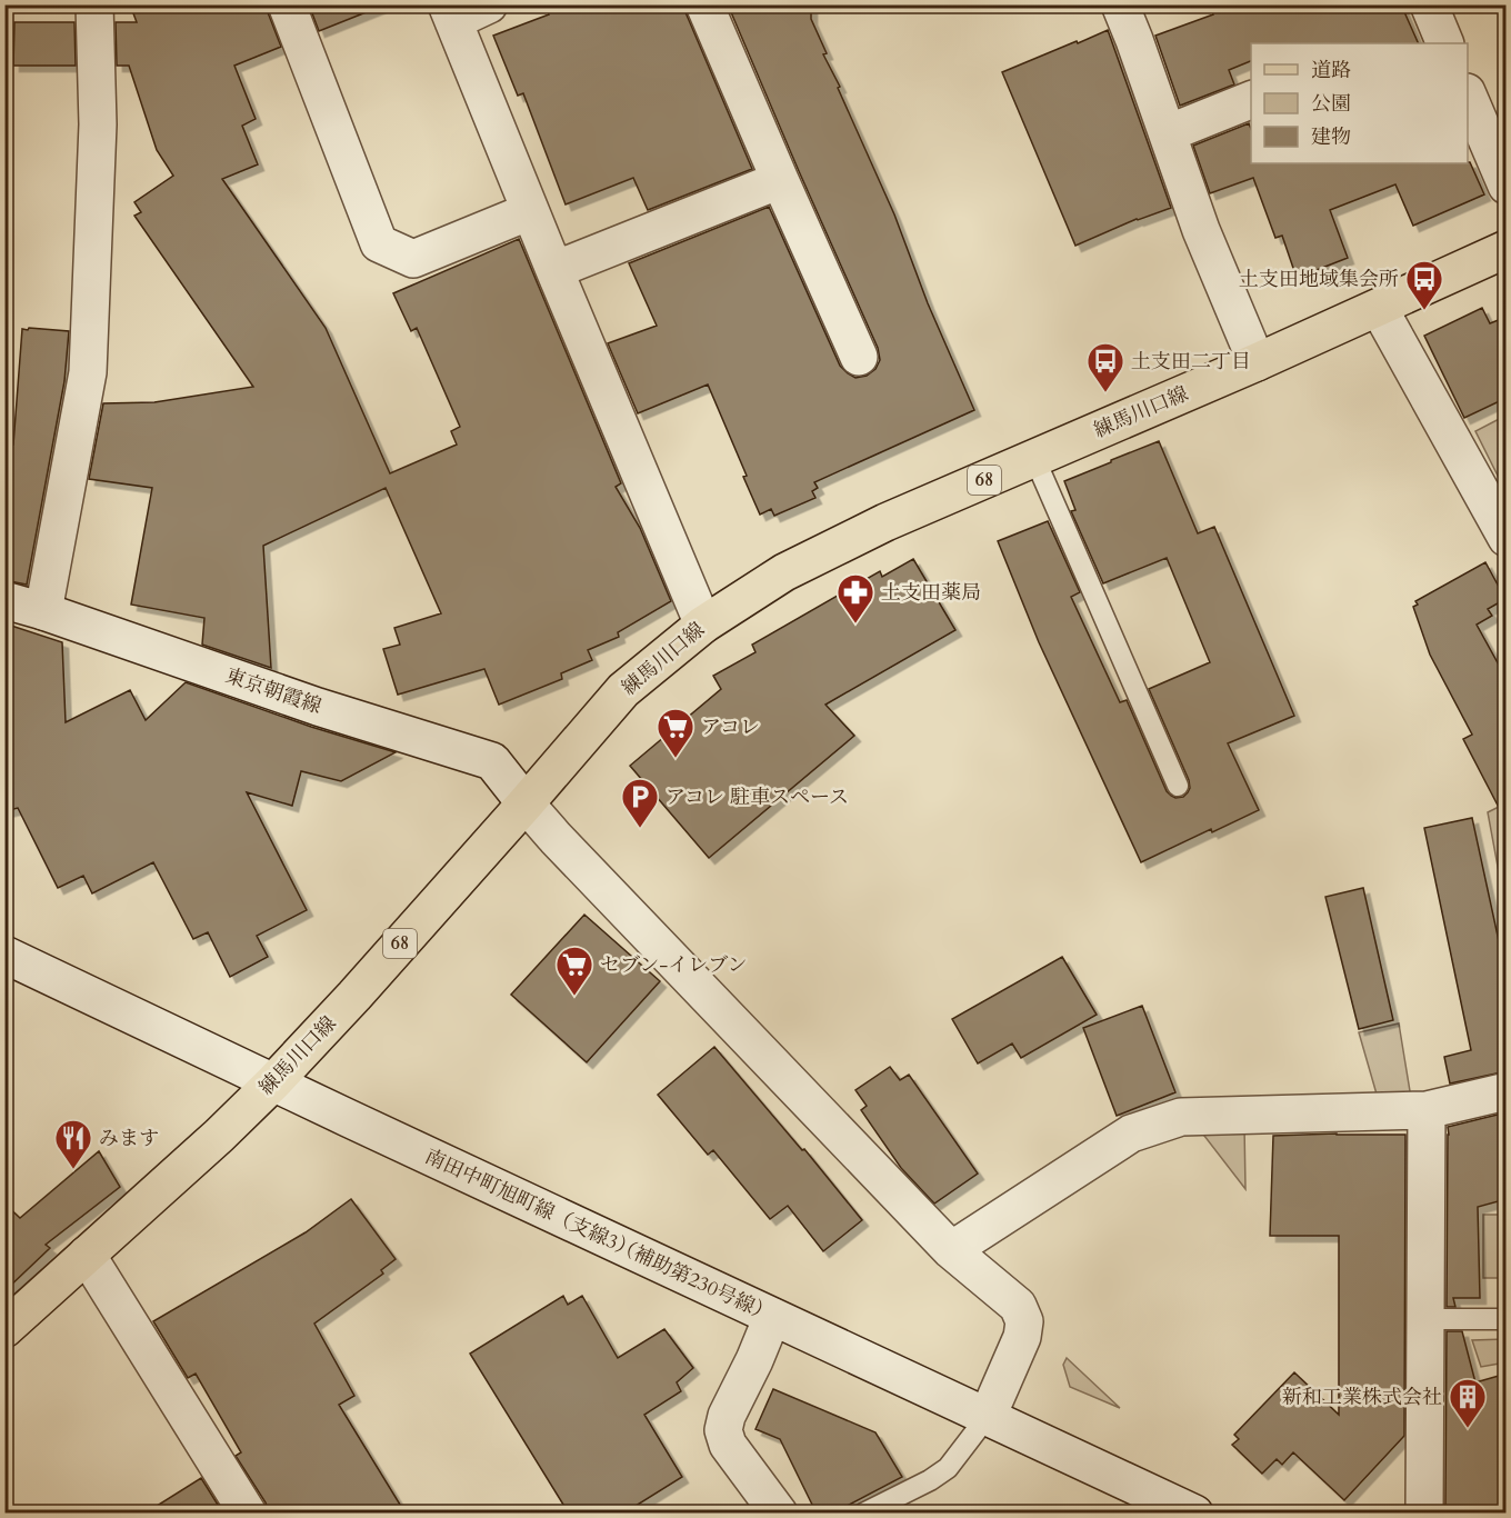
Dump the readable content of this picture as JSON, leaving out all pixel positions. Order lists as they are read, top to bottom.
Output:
{
  "streets": {
    "main road": ["練馬川口線", "68"],
    "street": ["東京朝霞線", "南田中町旭町線（支線3）（補助第230号線）"]
  },
  "crossings": [
    ["練馬川口線", "東京朝霞線"],
    ["練馬川口線", "南田中町旭町線（支線3）（補助第230号線）"],
    ["東京朝霞線", "南田中町旭町線（支線3）（補助第230号線）"]
  ],
  "places": {
    "bus stop": ["土支田地域集会所", "土支田二丁目"],
    "pharmacy": ["土支田薬局"],
    "supermarket": ["アコレ", "セブン-イレブン"],
    "parking": ["アコレ 駐車スペース"],
    "restaurant": ["みます"],
    "building": ["新和工業株式会社"]
  },
  "legend": ["道路", "公園", "建物"]
}
